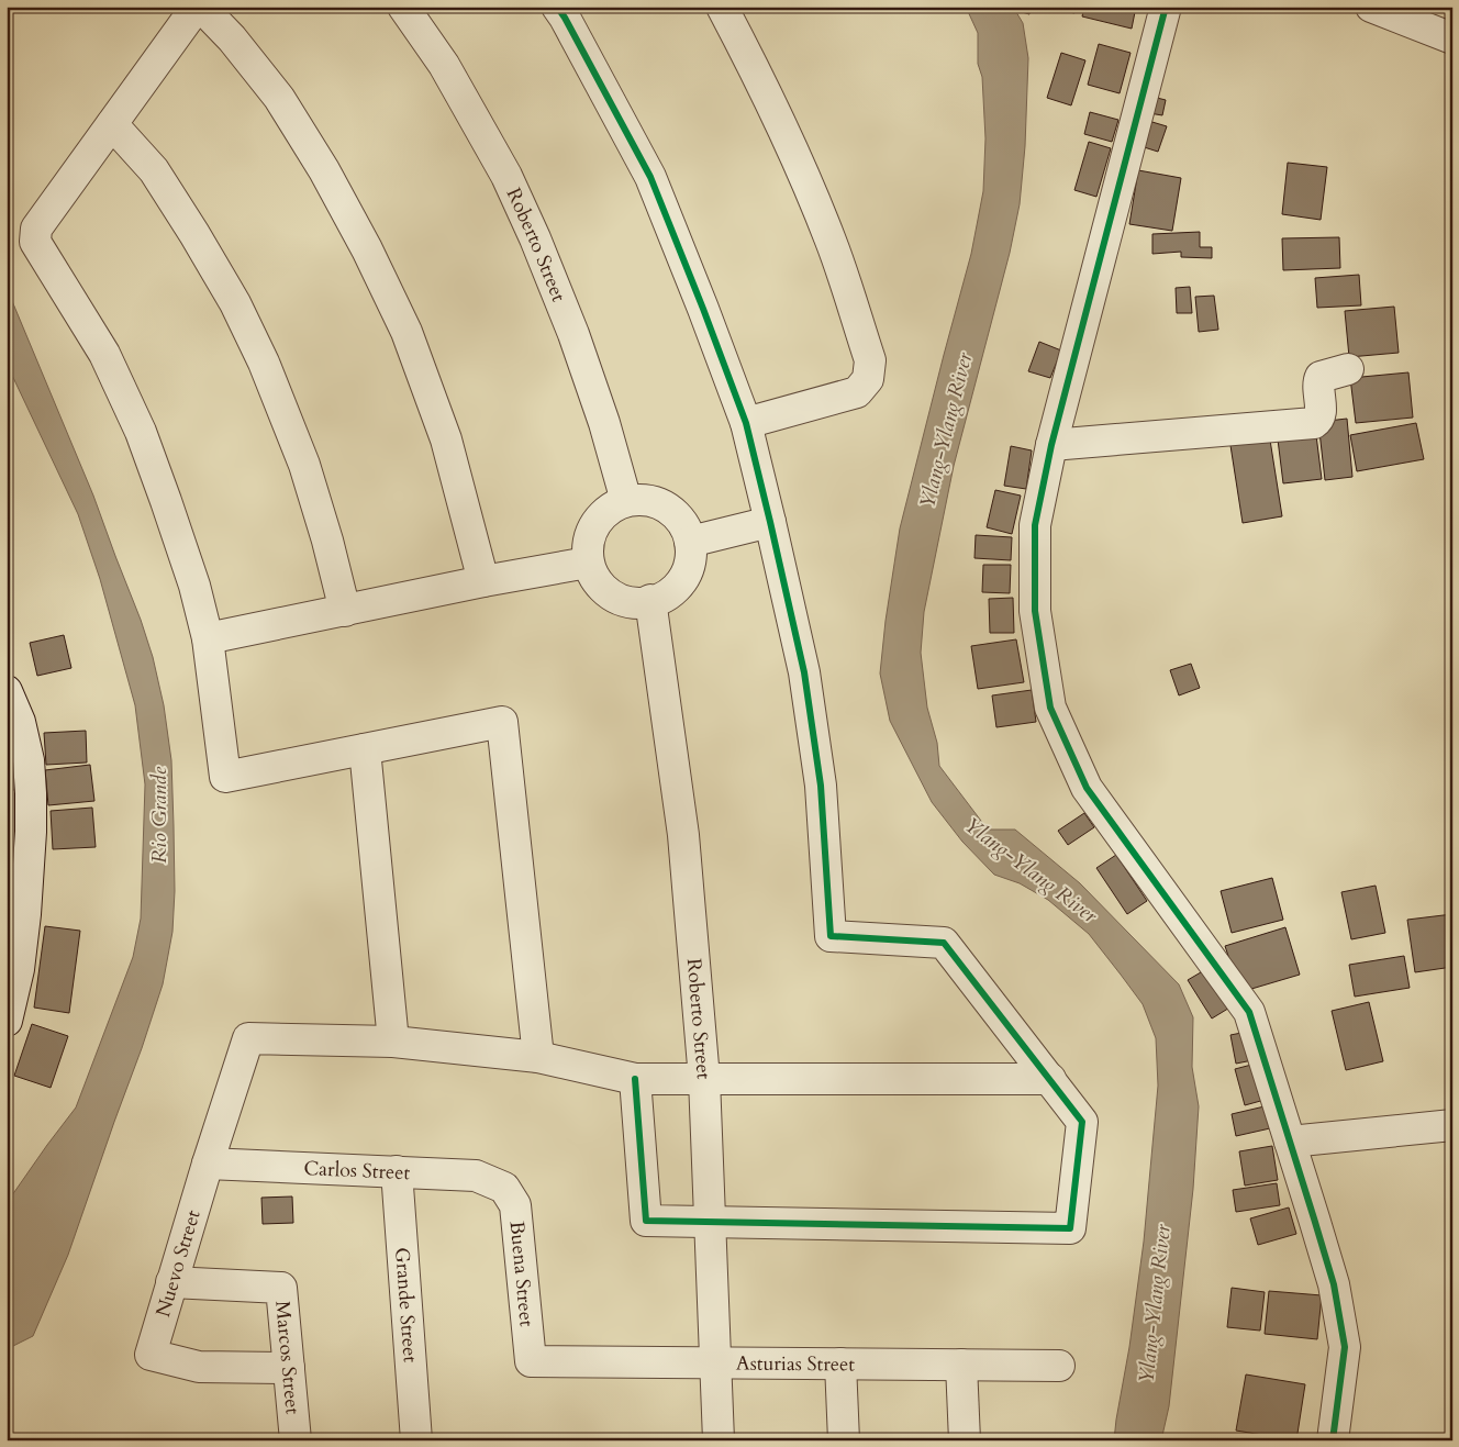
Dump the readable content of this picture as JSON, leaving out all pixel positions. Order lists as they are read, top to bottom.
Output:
{
  "streets": {
    "street": [
      "Roberto Street",
      "Carlos Street",
      "Nuevo Street",
      "Buena Street",
      "Grande Street",
      "Marcos Street",
      "Asturias Street"
    ]
  },
  "crossings": [
    ["Roberto Street", "Asturias Street"],
    ["Carlos Street", "Nuevo Street"],
    ["Carlos Street", "Buena Street"],
    ["Carlos Street", "Grande Street"],
    ["Nuevo Street", "Marcos Street"],
    ["Buena Street", "Asturias Street"]
  ],
  "water": ["Ylang-Ylang River", "Rio Grande"]
}
